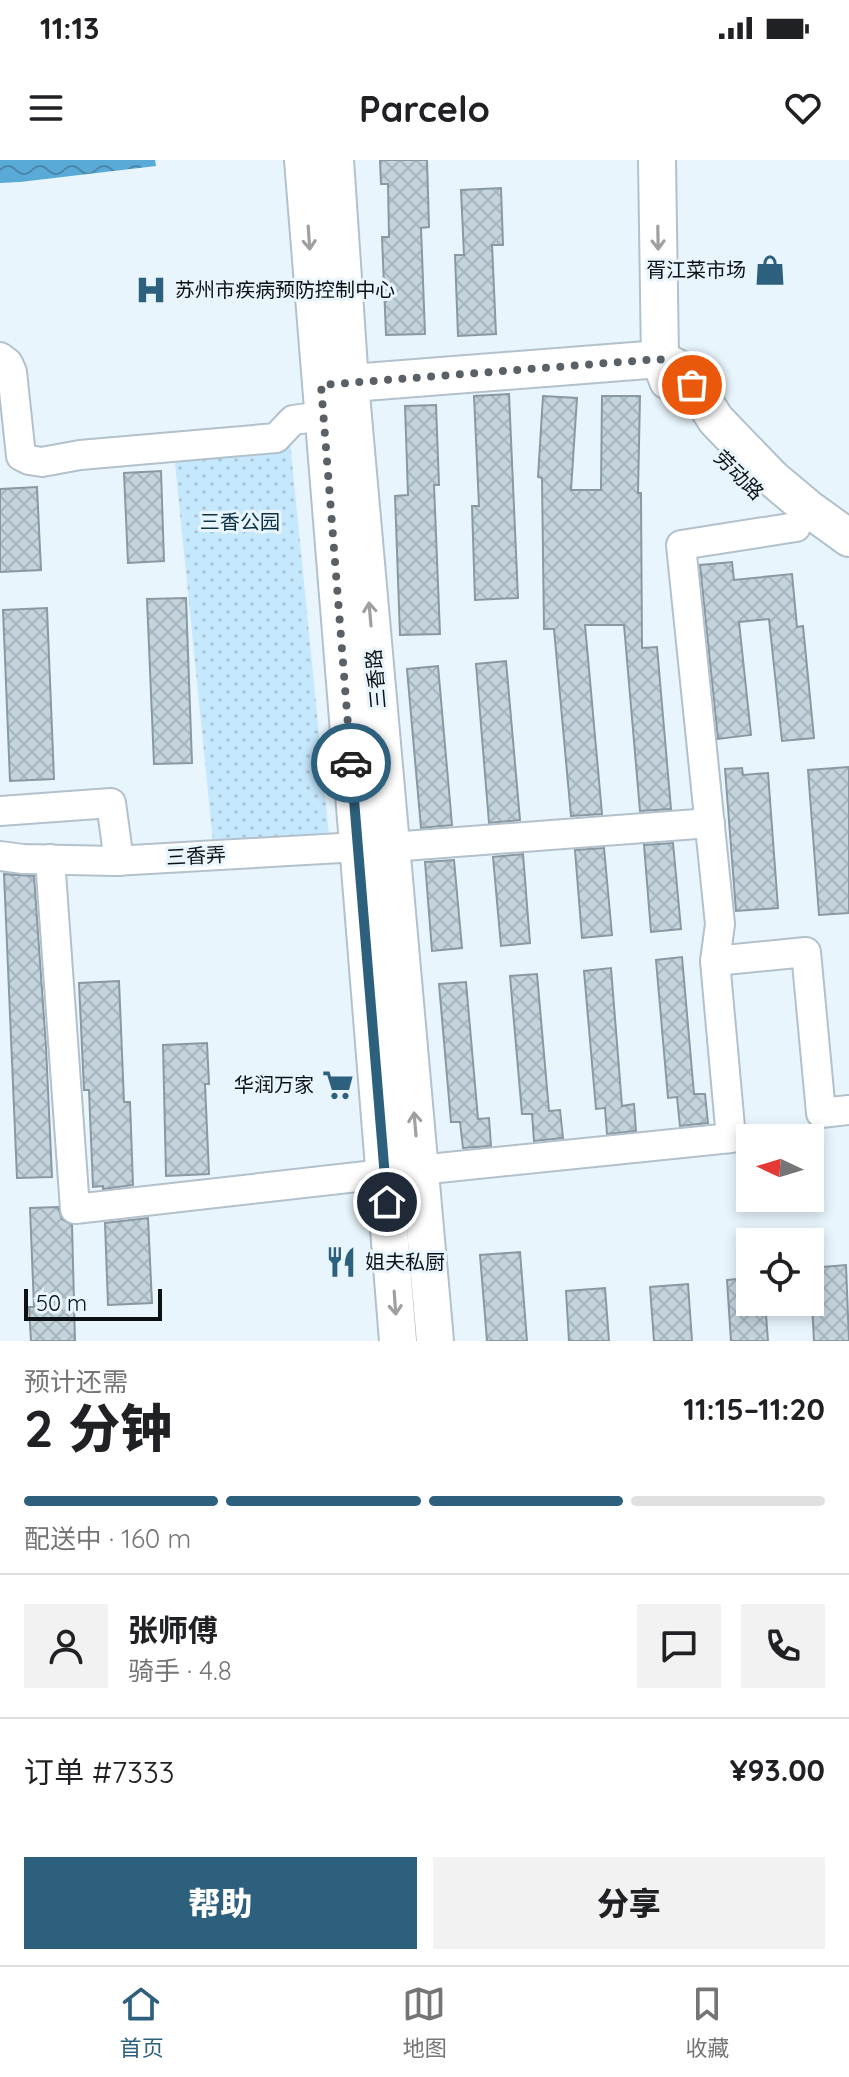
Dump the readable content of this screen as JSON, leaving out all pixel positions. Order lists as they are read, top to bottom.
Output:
{
  "streets": {
    "main road": ["劳动路", "三香路"],
    "street": ["三香弄"]
  },
  "crossings": [
    ["三香路", "三香弄"]
  ],
  "parks": ["三香公园"],
  "places": {
    "shop": ["胥江菜市场"],
    "hospital": ["苏州市疾病预防控制中心"],
    "supermarket": ["华润万家"],
    "restaurant": ["姐夫私厨"]
  },
  "scale_bar": "50 m",
  "north": "left",
  "page": {
    "status": "11:13",
    "header": "Parcelo",
    "scale": "50 m",
    "heading": ["2 分钟", "预计还需", "11:15–11:20"],
    "panel": [
      "张师傅",
      "骑手 · 4.8",
      "订单 #7333",
      "¥93.00"
    ],
    "bar": "配送中 · 160 m",
    "buttons": ["帮助", "分享"],
    "tabs": ["首页", "地图", "收藏"]
  }
}
